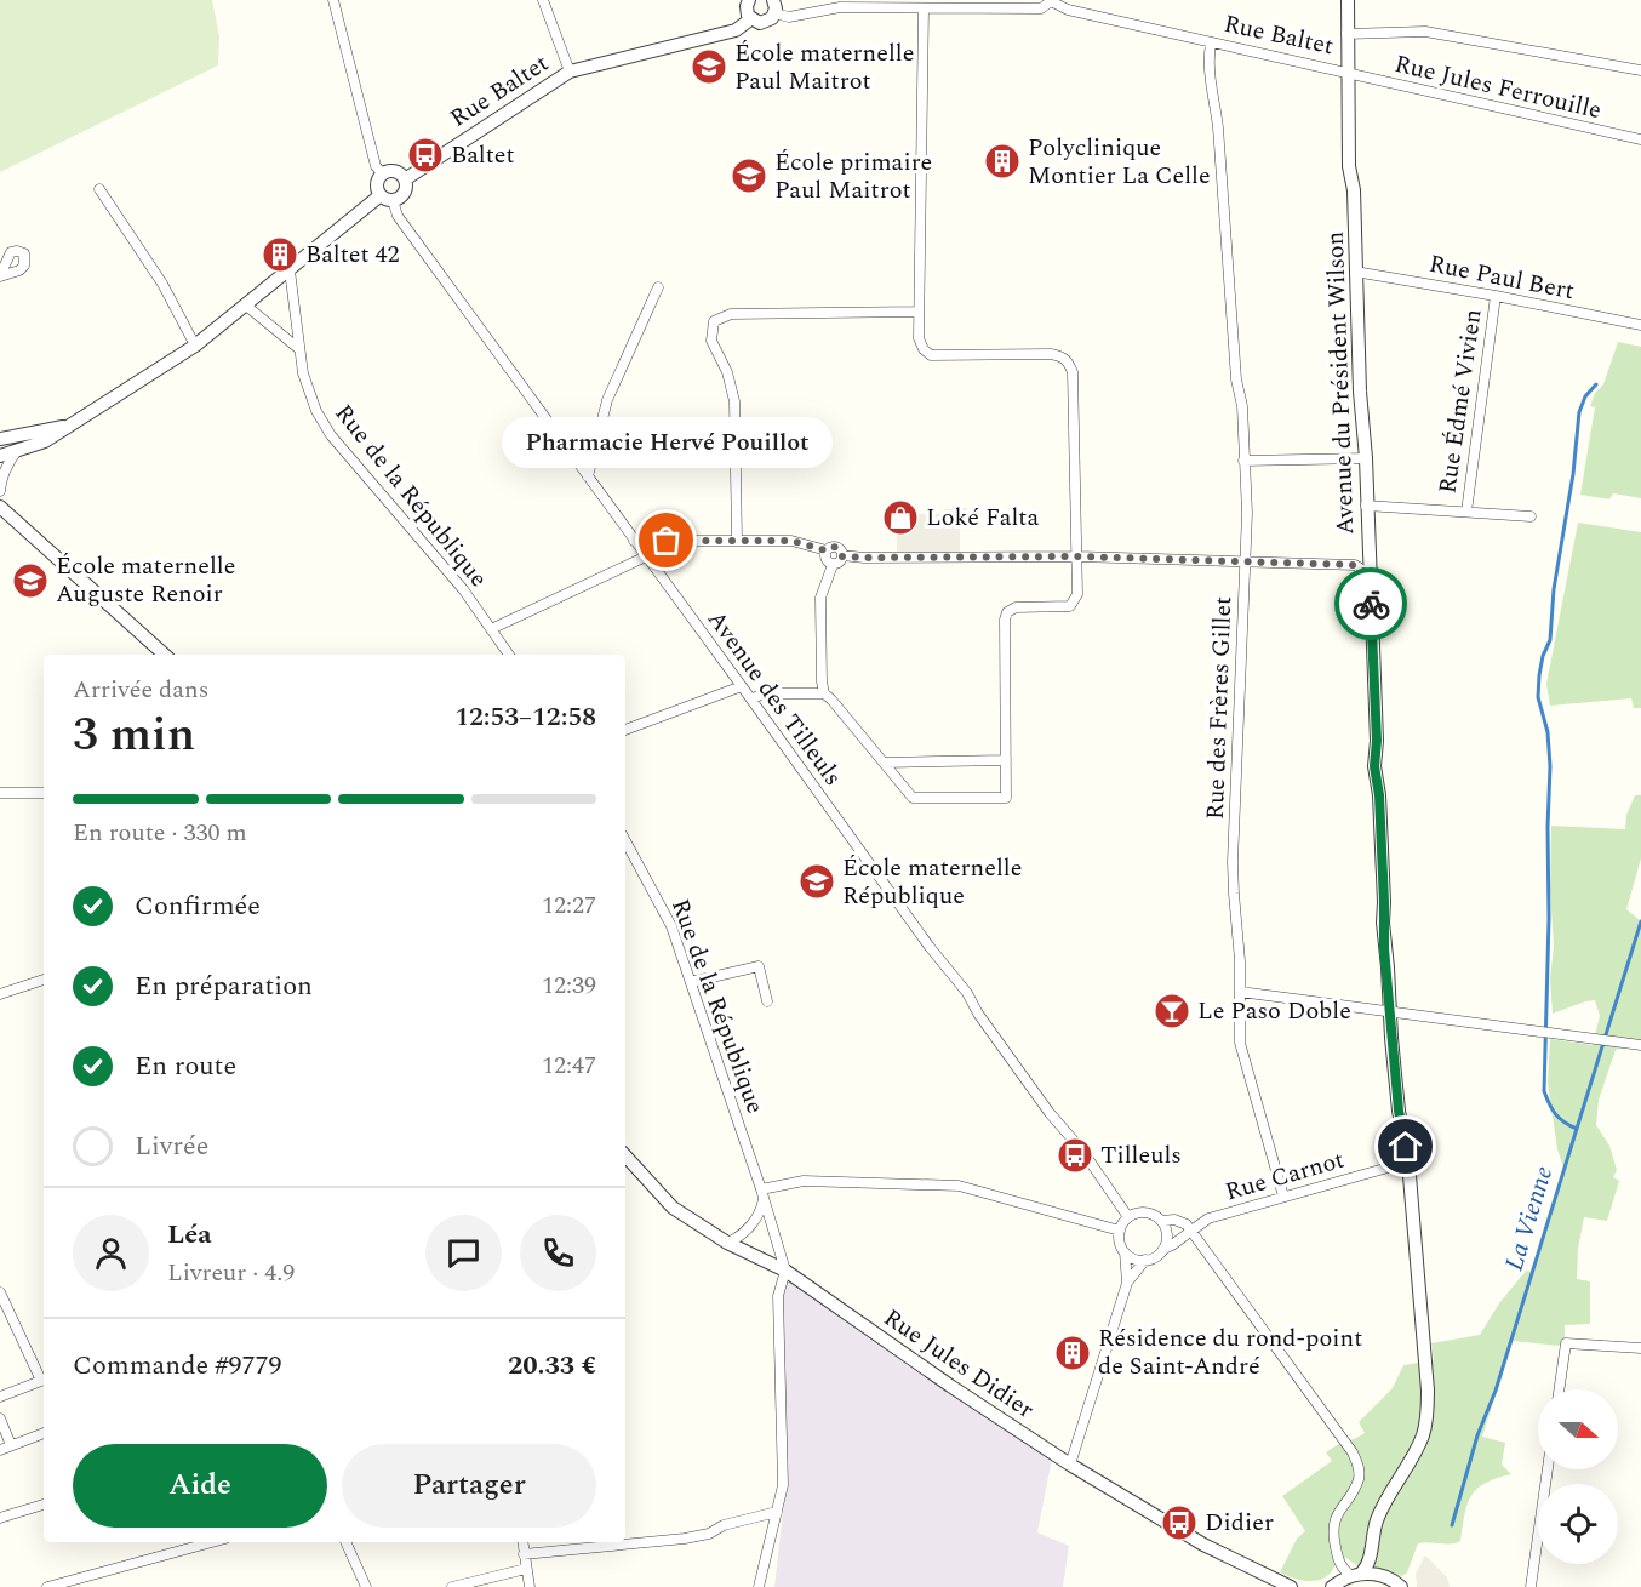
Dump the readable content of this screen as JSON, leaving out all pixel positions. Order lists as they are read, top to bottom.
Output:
{
  "streets": {
    "street": [
      "Rue Baltet",
      "Rue Jules Ferrouille",
      "Rue Paul Bert",
      "Avenue du Président Wilson",
      "Rue Édmé Vivien",
      "Rue de la République",
      "Avenue des Tilleuls",
      "Rue des Frères Gillet",
      "Rue Carnot",
      "Rue Jules Didier"
    ]
  },
  "crossings": [
    ["Rue Baltet", "Rue Jules Ferrouille"],
    ["Rue Baltet", "Avenue du Président Wilson"],
    ["Rue Baltet", "Avenue des Tilleuls"],
    ["Rue Baltet", "Rue des Frères Gillet"],
    ["Rue Jules Ferrouille", "Avenue du Président Wilson"],
    ["Rue Paul Bert", "Avenue du Président Wilson"],
    ["Rue Paul Bert", "Rue Édmé Vivien"],
    ["Rue de la République", "Rue Jules Didier"],
    ["Avenue des Tilleuls", "Rue Carnot"],
    ["Rue des Frères Gillet", "Rue Carnot"]
  ],
  "water": ["La Vienne"],
  "places": {
    "school or university": [
      "École maternelle Paul Maitrot",
      "École primaire Paul Maitrot",
      "École maternelle Auguste Renoir",
      "École maternelle République"
    ],
    "bus stop": ["Baltet", "Tilleuls", "Didier"],
    "building": ["Polyclinique Montier La Celle", "Baltet 42", "Résidence du rond-point de Saint-André"],
    "shop": ["Loké Falta"],
    "other": ["Pharmacie Hervé Pouillot"],
    "bar": ["Le Paso Doble"]
  },
  "north": "right",
  "page": {
    "bubble": "Pharmacie Hervé Pouillot",
    "heading": ["3 min", "Arrivée dans", "12:53–12:58"],
    "panel": [
      "Léa",
      "Livreur · 4.9",
      "Commande #9779",
      "20.33 €"
    ],
    "bar": "En route · 330 m",
    "list": [
      ["Confirmée", "12:27"],
      ["En préparation", "12:39"],
      ["En route", "12:47"],
      "Livrée"
    ],
    "buttons": ["Aide", "Partager"]
  }
}
